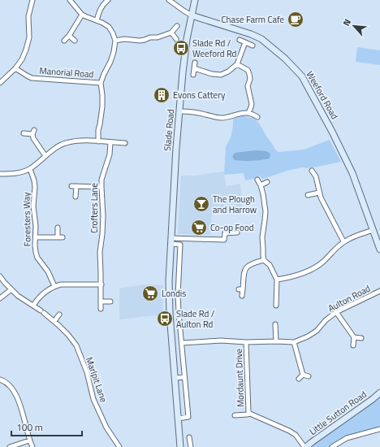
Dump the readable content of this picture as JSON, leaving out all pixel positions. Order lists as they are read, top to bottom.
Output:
{
  "streets": {
    "main road": ["Weeford Road", "Slade Road", "Little Sutton Road"],
    "street": [
      "Manorial Road",
      "Crofters Lane",
      "Foresters Way",
      "Aulton Road",
      "Mordaunt Drive",
      "Marlpit Lane"
    ]
  },
  "crossings": [
    ["Weeford Road", "Slade Road"],
    ["Aulton Road", "Mordaunt Drive"],
    ["Mordaunt Drive", "Little Sutton Road"]
  ],
  "places": {
    "cafe": ["Chase Farm Cafe"],
    "bus stop": ["Slade Rd / Weeford Rd", "Slade Rd / Aulton Rd"],
    "building": ["Evons Cattery"],
    "bar": ["The Plough and Harrow"],
    "supermarket": ["Co-op Food", "Londis"]
  },
  "scale_bar": "100 m",
  "north": "top left"
}
